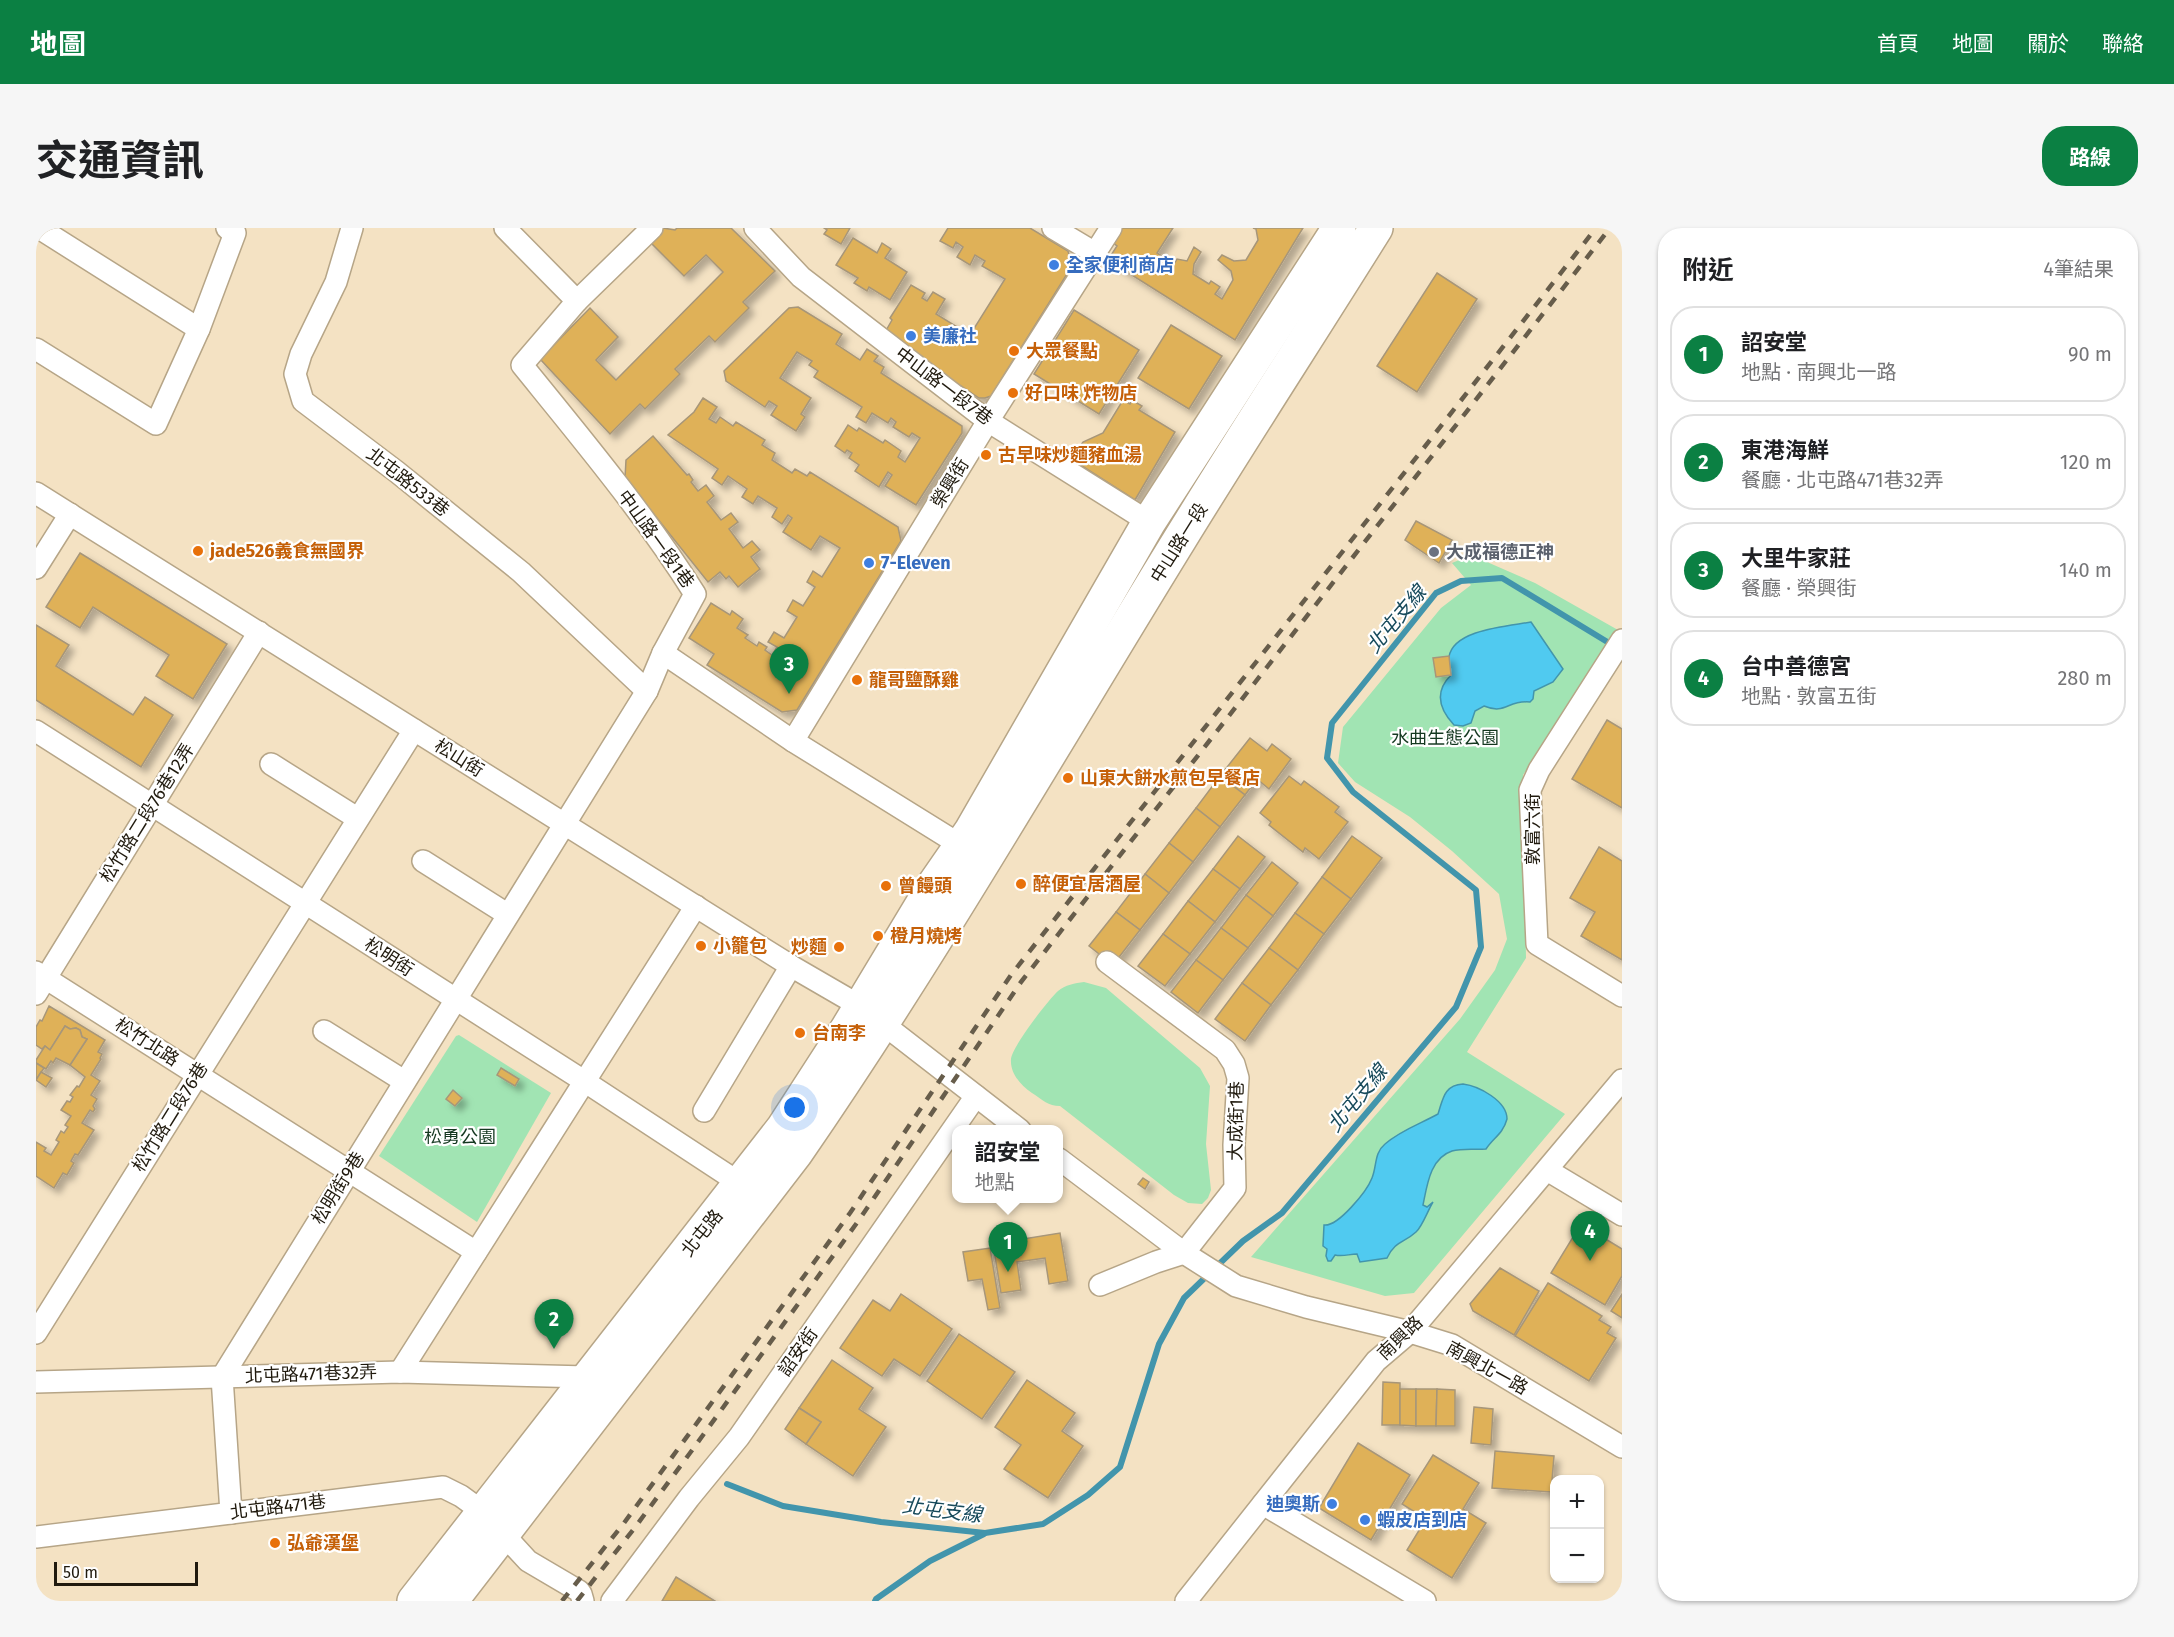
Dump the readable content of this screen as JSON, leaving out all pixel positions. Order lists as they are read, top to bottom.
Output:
{
  "streets": {
    "main road": ["中山路一段", "北屯路"],
    "street": [
      "中山路一段7巷",
      "北屯路533巷",
      "榮興街",
      "中山路一段1巷",
      "松山街",
      "松竹路二段76巷12弄",
      "敦富六街",
      "松明街",
      "松竹北路",
      "松竹路二段76巷",
      "大成街1巷",
      "松明街9巷",
      "南興路",
      "詔安街",
      "南興北一路",
      "北屯路471巷32弄",
      "北屯路471巷"
    ]
  },
  "crossings": [
    ["中山路一段7巷", "榮興街"],
    ["中山路一段7巷", "中山路一段"],
    ["北屯路533巷", "松明街9巷"],
    ["中山路一段1巷", "松明街9巷"],
    ["中山路一段", "北屯路"],
    ["松山街", "松竹路二段76巷12弄"],
    ["松山街", "松竹路二段76巷"],
    ["松山街", "松明街9巷"],
    ["松山街", "北屯路"],
    ["松竹路二段76巷12弄", "松明街"],
    ["松竹路二段76巷12弄", "松竹北路"],
    ["松明街", "松竹路二段76巷"],
    ["松明街", "松明街9巷"],
    ["松明街", "北屯路"],
    ["松竹北路", "松竹路二段76巷"],
    ["松竹北路", "松明街9巷"],
    ["大成街1巷", "南興北一路"],
    ["松明街9巷", "北屯路471巷32弄"],
    ["北屯路", "北屯路471巷32弄"],
    ["北屯路", "北屯路471巷"],
    ["南興路", "南興北一路"]
  ],
  "water": ["北屯支線"],
  "parks": ["水曲生態公園", "松勇公園"],
  "places": [
    "全家便利商店",
    "美廉社",
    "大眾餐點",
    "好口味 炸物店",
    "古早味炒麵豬血湯",
    "jade526義食無國界",
    "大成福德正神",
    "7-Eleven",
    "龍哥鹽酥雞",
    "山東大餅水煎包早餐店",
    "醉便宜居酒屋",
    "曾饅頭",
    "橙月燒烤",
    "小籠包",
    "炒麵",
    "台南李",
    "迪奧斯",
    "蝦皮店到店",
    "弘爺漢堡"
  ],
  "scale_bar": "50 m",
  "page": {
    "header": "地圖",
    "nav": [
      "首頁",
      "地圖",
      "關於",
      "聯絡"
    ],
    "title": "交通資訊",
    "buttons": "路線",
    "heading": ["附近", "4筆結果"],
    "list": [
      {
        "mark": "1",
        "name": "詔安堂",
        "note": "地點 · 南興北一路",
        "value": "90 m"
      },
      {
        "mark": "2",
        "name": "東港海鮮",
        "note": "餐廳 · 北屯路471巷32弄",
        "value": "120 m"
      },
      {
        "mark": "3",
        "name": "大里牛家莊",
        "note": "餐廳 · 榮興街",
        "value": "140 m"
      },
      {
        "mark": "4",
        "name": "台中善德宮",
        "note": "地點 · 敦富五街",
        "value": "280 m"
      }
    ],
    "pins": [
      "3",
      "4",
      "1",
      "2"
    ],
    "popup": ["詔安堂", "地點"],
    "map_buttons": ["+", "−"],
    "scale": "50 m"
  }
}
